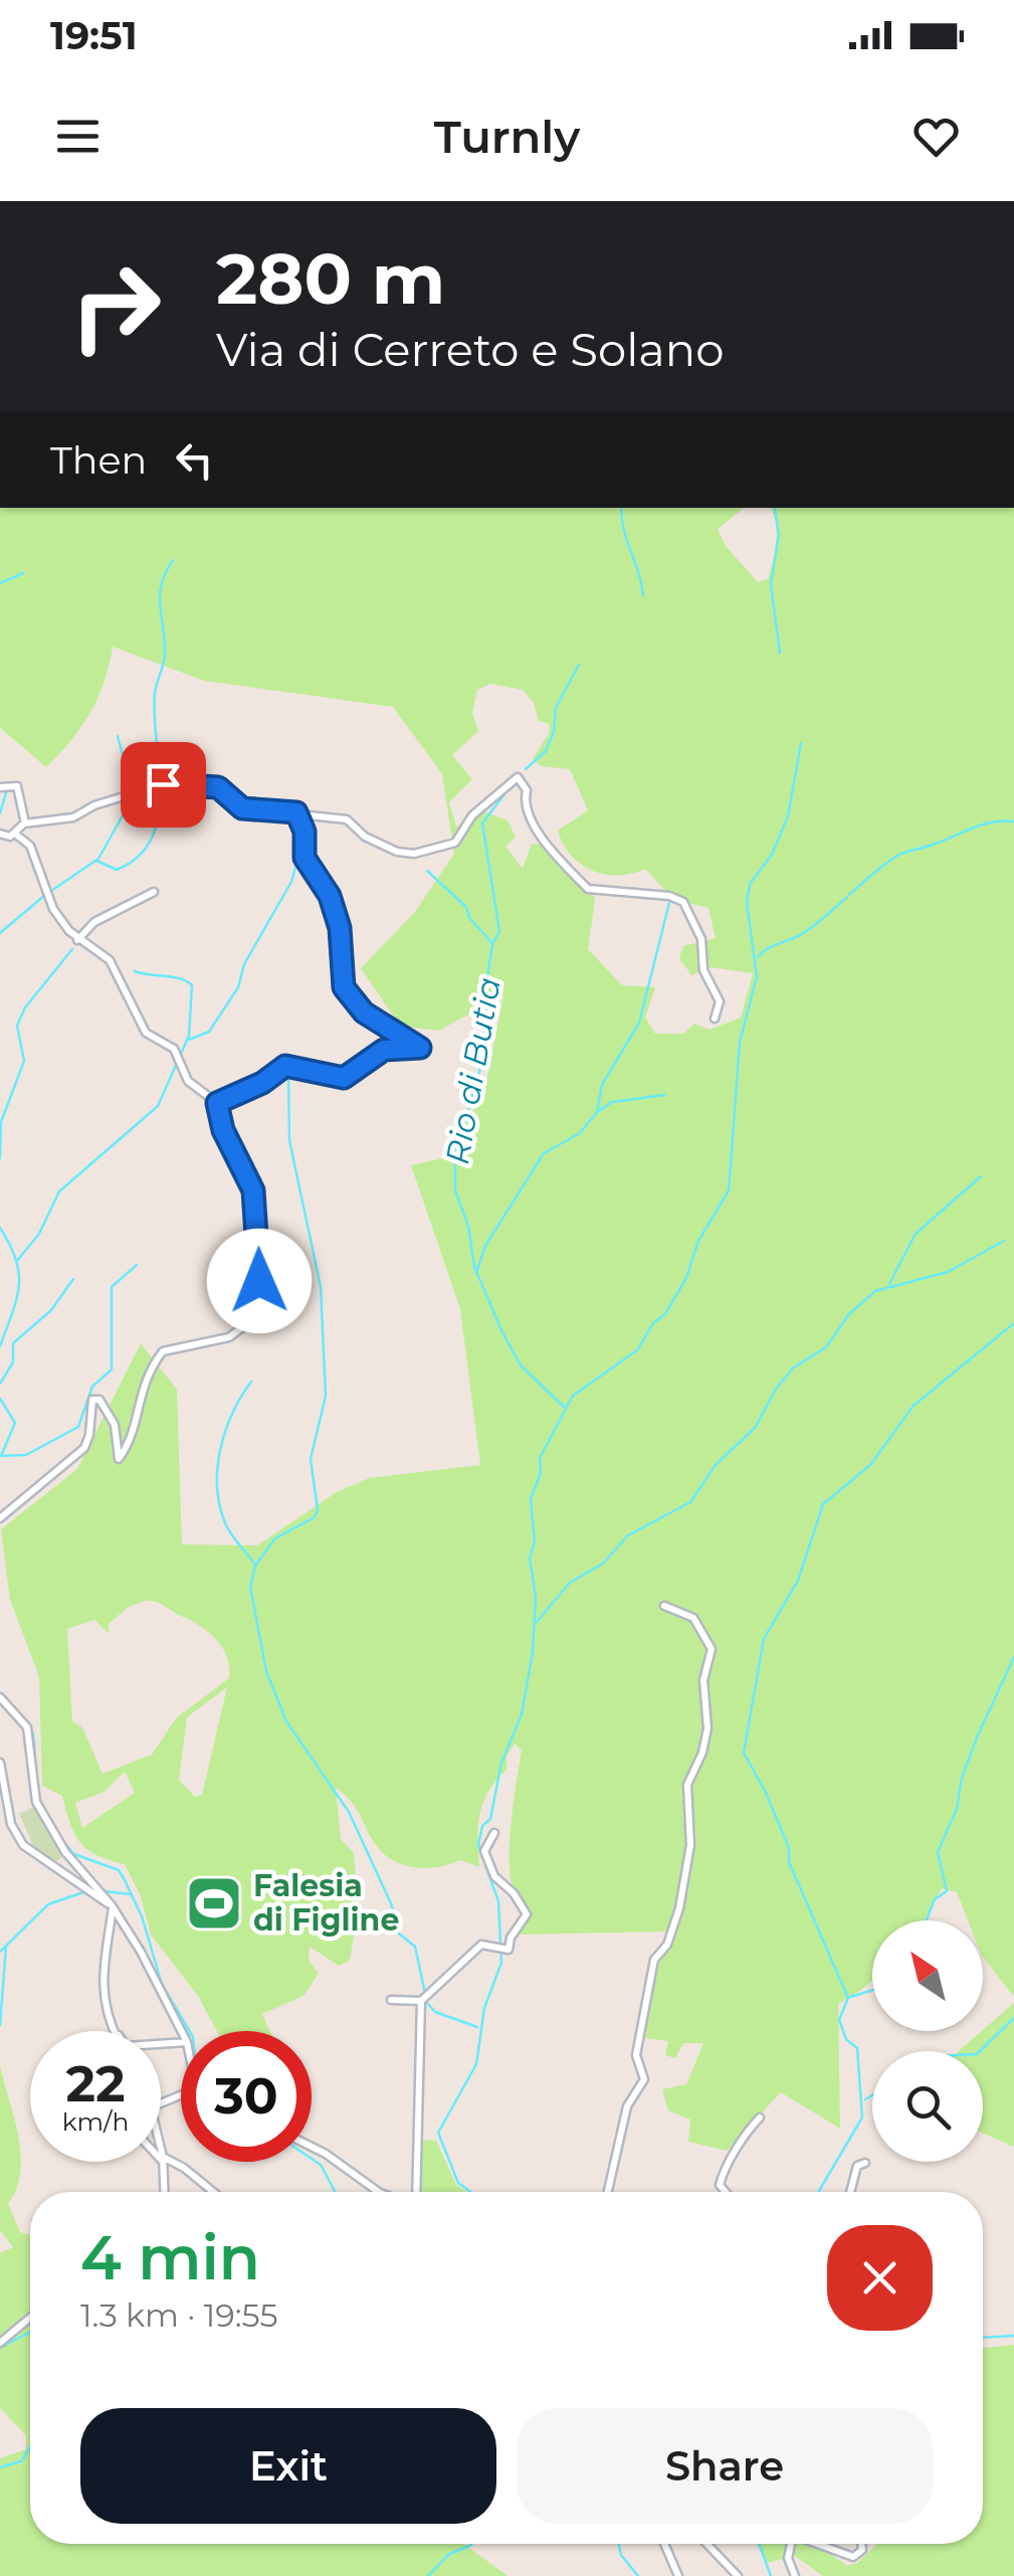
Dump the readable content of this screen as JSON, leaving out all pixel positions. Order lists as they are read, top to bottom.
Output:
{
  "water": ["Rio di Butia"],
  "places": {
    "sports": ["Falesia di Figline"]
  },
  "north": "top left",
  "page": {
    "status": "19:51",
    "header": "Turnly",
    "turn": ["280 m", "Via di Cerreto e Solano"],
    "then": "Then",
    "speed": "22 km/h",
    "limit": "30",
    "heading": ["4 min", "1.3 km · 19:55"],
    "buttons": ["Exit", "Share"]
  }
}
